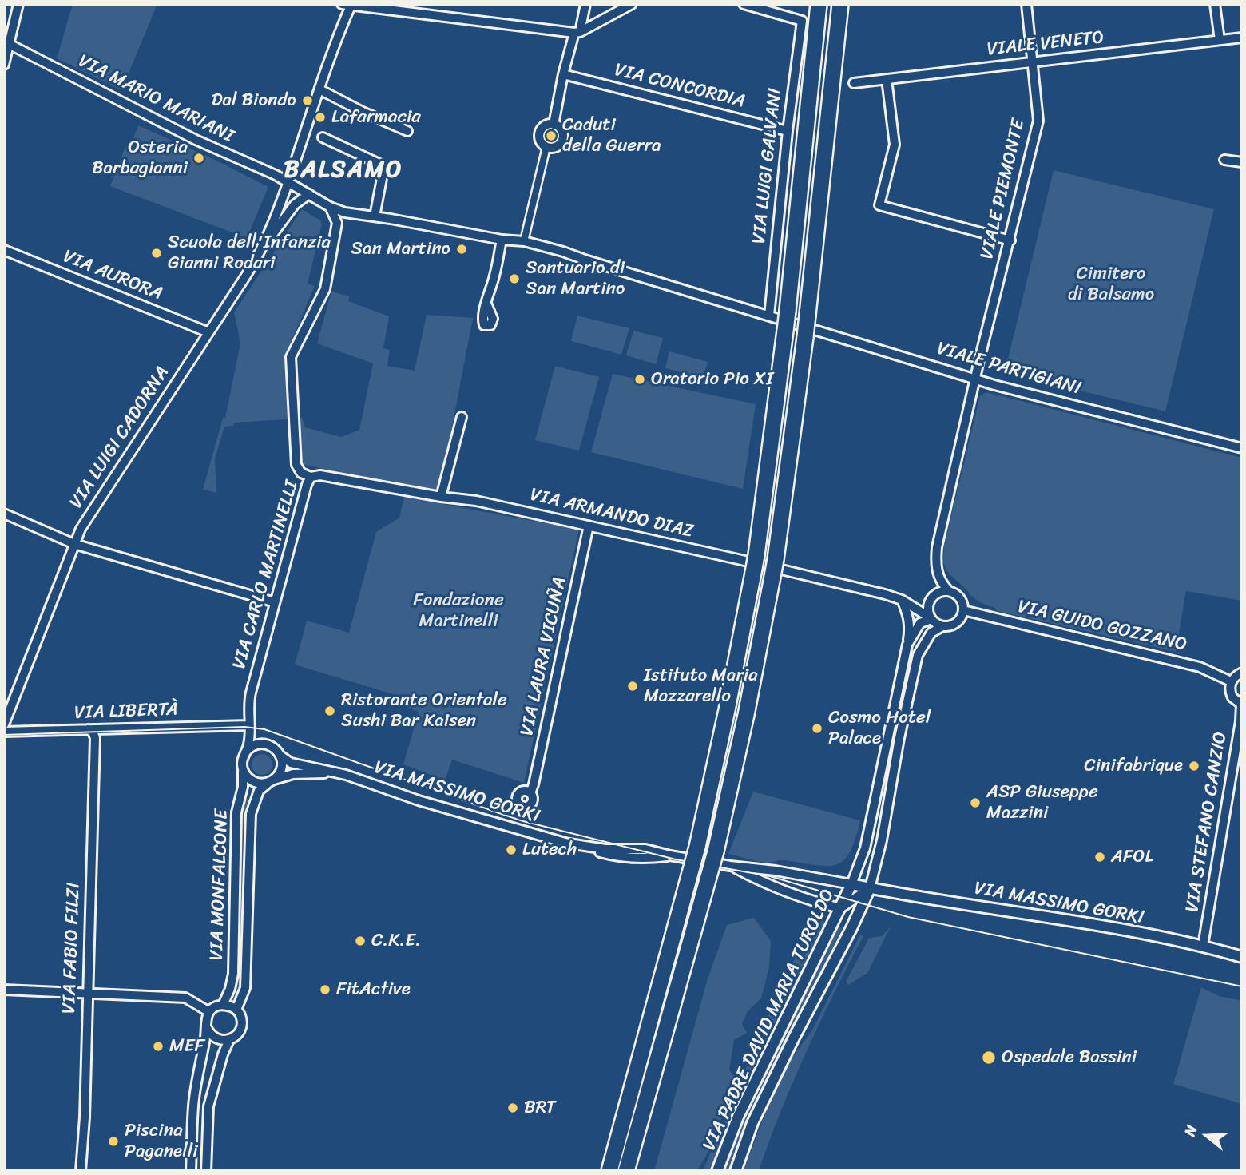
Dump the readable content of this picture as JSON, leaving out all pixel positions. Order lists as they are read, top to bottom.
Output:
{
  "streets": {
    "street": [
      "VIALE VENETO",
      "VIA CONCORDIA",
      "VIA MARIO MARIANI",
      "VIA LUIGI GALVANI",
      "VIALE PIEMONTE",
      "VIA AURORA",
      "VIALE PARTIGIANI",
      "VIA LUIGI CADORNA",
      "VIA ARMANDO DIAZ",
      "VIA CARLO MARTINELLI",
      "VIA GUIDO GOZZANO",
      "VIA LAURA VICUÑA",
      "VIA LIBERTÀ",
      "VIA MASSIMO GORKI",
      "VIA STEFANO CANZIO",
      "VIA MONFALCONE",
      "VIA FABIO FILZI",
      "VIA PADRE DAVID MARIA TUROLDO"
    ]
  },
  "crossings": [
    ["VIALE VENETO", "VIALE PIEMONTE"],
    ["VIA CONCORDIA", "VIA LUIGI GALVANI"],
    ["VIA MARIO MARIANI", "VIALE PARTIGIANI"],
    ["VIA MARIO MARIANI", "VIA LUIGI CADORNA"],
    ["VIA MARIO MARIANI", "VIA CARLO MARTINELLI"],
    ["VIA LUIGI GALVANI", "VIALE PARTIGIANI"],
    ["VIALE PIEMONTE", "VIALE PARTIGIANI"],
    ["VIALE PIEMONTE", "VIA ARMANDO DIAZ"],
    ["VIALE PIEMONTE", "VIA GUIDO GOZZANO"],
    ["VIA AURORA", "VIA LUIGI CADORNA"],
    ["VIA ARMANDO DIAZ", "VIA CARLO MARTINELLI"],
    ["VIA ARMANDO DIAZ", "VIA GUIDO GOZZANO"],
    ["VIA ARMANDO DIAZ", "VIA LAURA VICUÑA"],
    ["VIA CARLO MARTINELLI", "VIA LIBERTÀ"],
    ["VIA CARLO MARTINELLI", "VIA MASSIMO GORKI"],
    ["VIA CARLO MARTINELLI", "VIA MONFALCONE"],
    ["VIA LIBERTÀ", "VIA FABIO FILZI"],
    ["VIA MASSIMO GORKI", "VIA STEFANO CANZIO"],
    ["VIA MASSIMO GORKI", "VIA MONFALCONE"],
    ["VIA MASSIMO GORKI", "VIA PADRE DAVID MARIA TUROLDO"]
  ],
  "districts": ["BALSAMO"],
  "parks": ["Cimitero di Balsamo", "Fondazione Martinelli"],
  "places": [
    "Dal Biondo",
    "Lafarmacia",
    "Caduti della Guerra",
    "Osteria Barbagianni",
    "San Martino",
    "Scuola dell'Infanzia Gianni Rodari",
    "Santuario di San Martino",
    "Oratorio Pio XI",
    "Istituto Maria Mazzarello",
    "Ristorante Orientale Sushi Bar Kaisen",
    "Cosmo Hotel Palace",
    "Cinifabrique",
    "ASP Giuseppe Mazzini",
    "Lutech",
    "AFOL",
    "C.K.E.",
    "FitActive",
    "MEF",
    "Ospedale Bassini",
    "BRT",
    "Piscina Paganelli"
  ],
  "north": "left"
}
